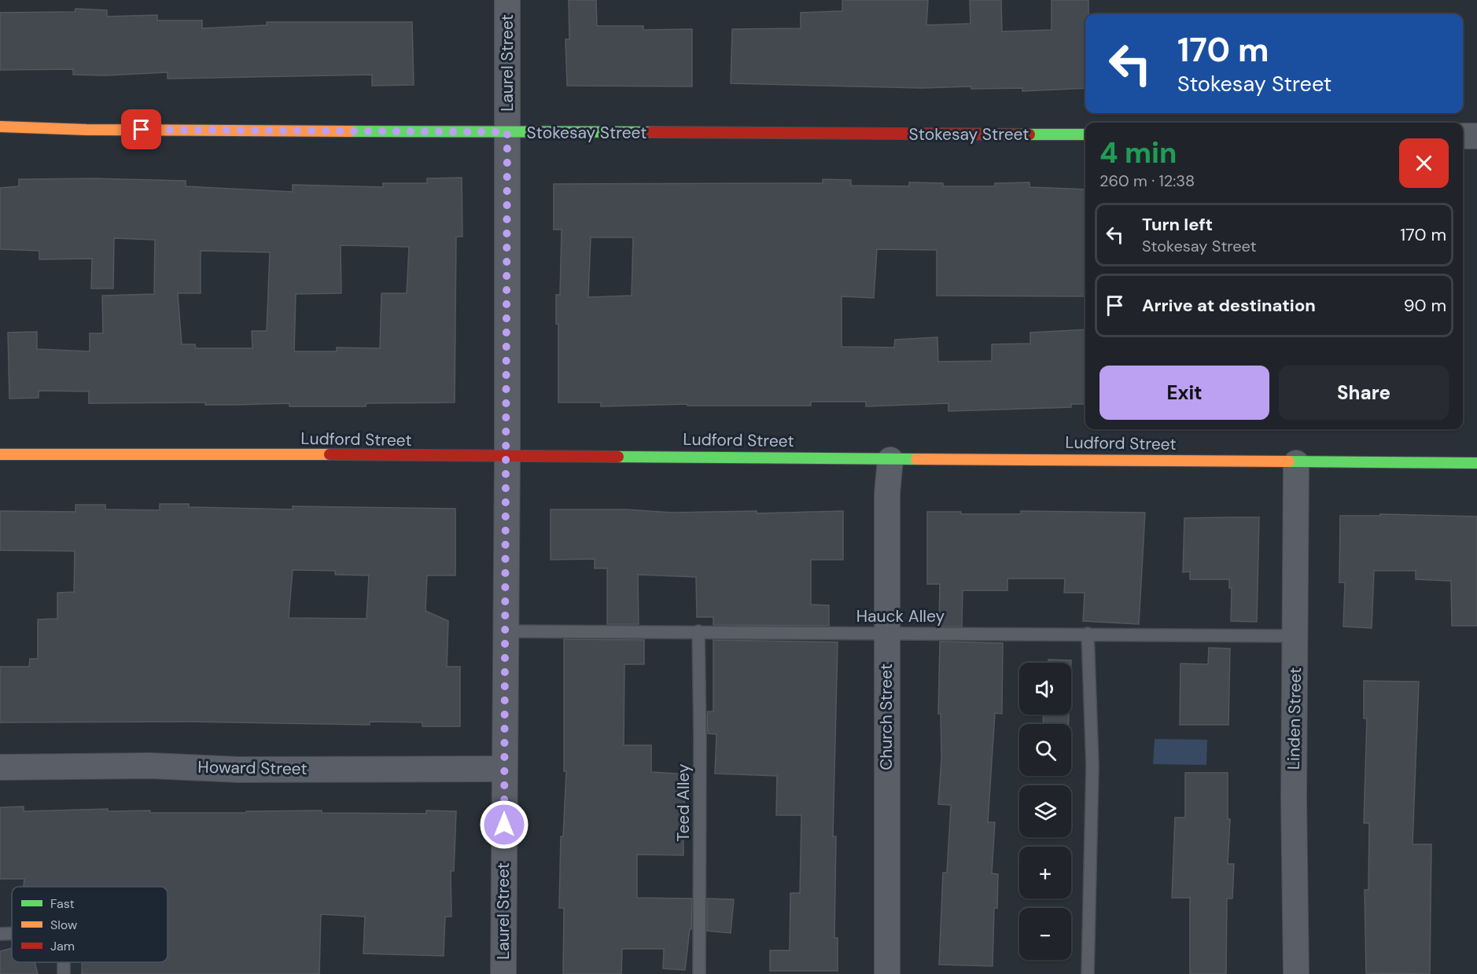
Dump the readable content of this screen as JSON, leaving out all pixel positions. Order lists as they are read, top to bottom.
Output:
{
  "streets": {
    "street": [
      "Laurel Street",
      "Stokesay Street",
      "Ludford Street",
      "Church Street",
      "Linden Street",
      "Howard Street"
    ],
    "lane": ["Hauck Alley", "Teed Alley"]
  },
  "crossings": [
    ["Laurel Street", "Stokesay Street"],
    ["Laurel Street", "Ludford Street"],
    ["Laurel Street", "Hauck Alley"],
    ["Laurel Street", "Howard Street"],
    ["Ludford Street", "Church Street"],
    ["Ludford Street", "Linden Street"],
    ["Hauck Alley", "Church Street"],
    ["Hauck Alley", "Linden Street"],
    ["Hauck Alley", "Teed Alley"]
  ],
  "legend": ["Fast", "Slow", "Jam"],
  "page": {
    "turn": ["170 m", "Stokesay Street"],
    "heading": ["4 min", "260 m · 12:38"],
    "list": [
      {
        "name": "Turn left",
        "note": "Stokesay Street",
        "value": "170 m"
      },
      {
        "name": "Arrive at destination",
        "value": "90 m"
      }
    ],
    "buttons": ["Exit", "Share"],
    "map_buttons": ["+", "−"]
  }
}
